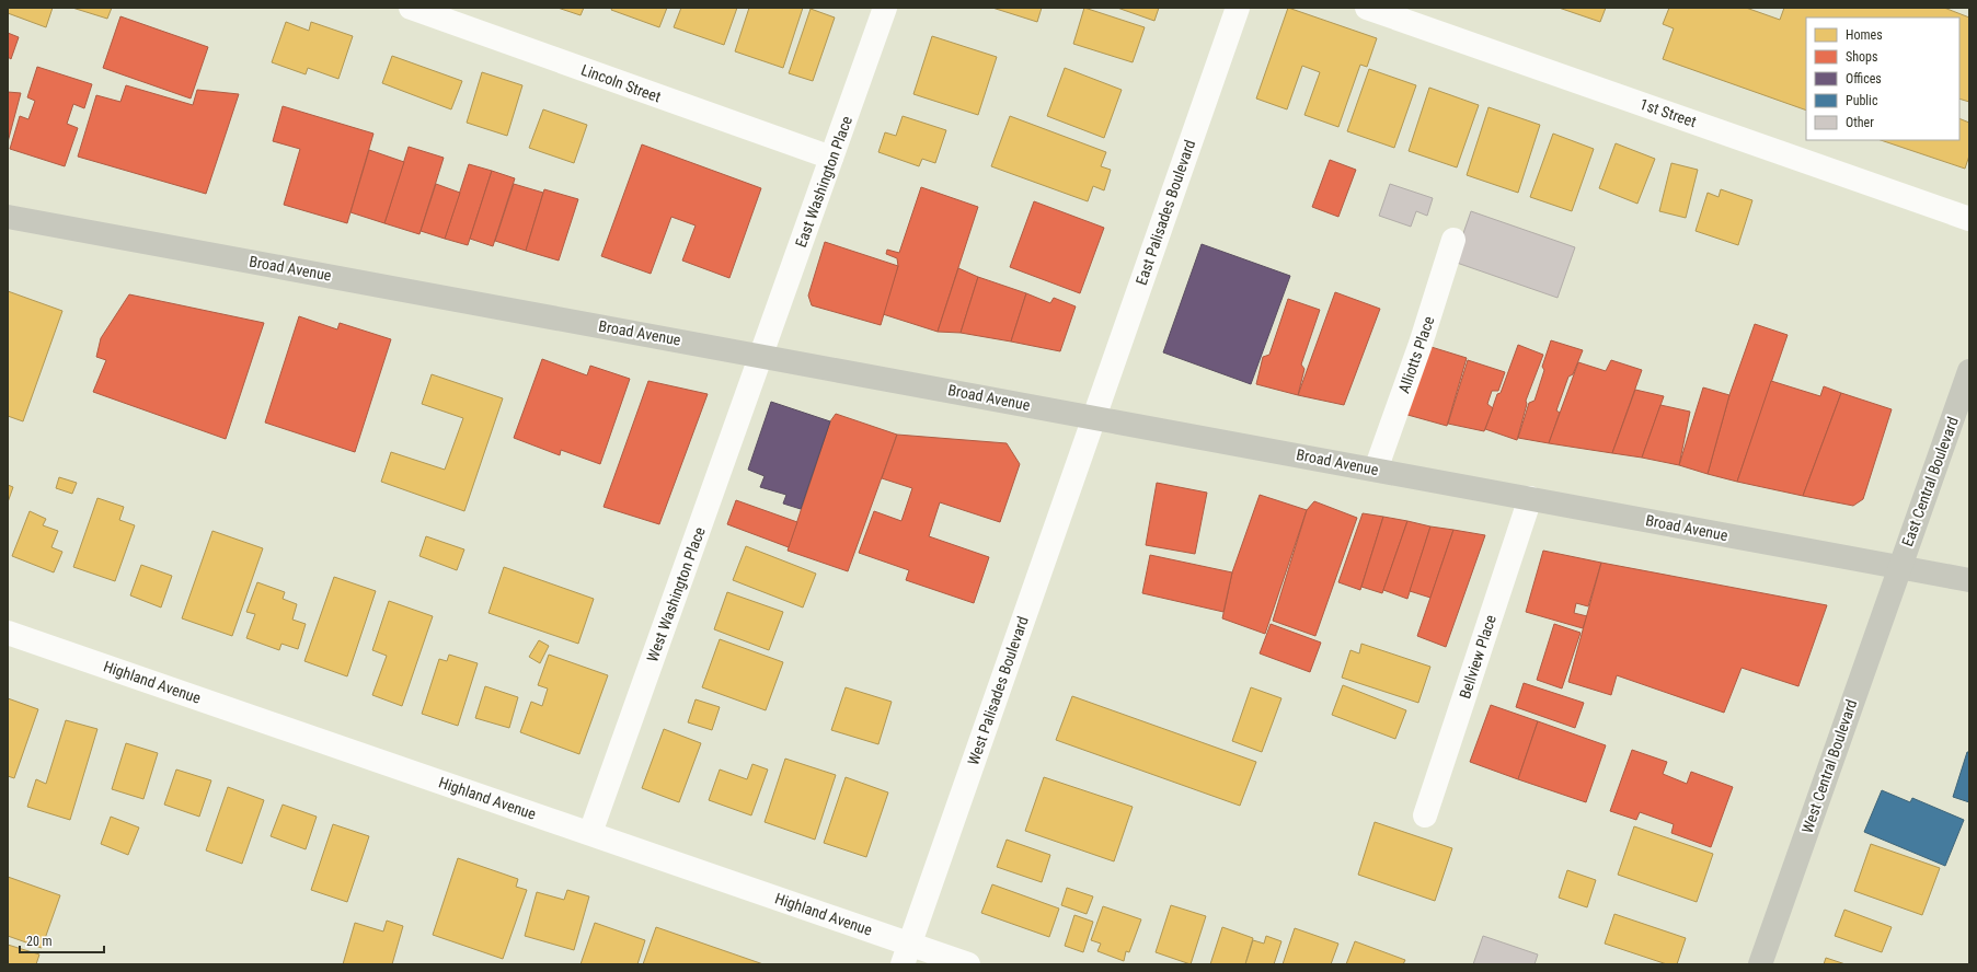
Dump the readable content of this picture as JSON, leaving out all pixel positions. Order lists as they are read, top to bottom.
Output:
{
  "streets": {
    "main road": ["Broad Avenue", "East Central Boulevard", "West Central Boulevard"],
    "street": [
      "Lincoln Street",
      "1st Street",
      "East Washington Place",
      "East Palisades Boulevard",
      "Alliotts Place",
      "West Washington Place",
      "Bellview Place",
      "Highland Avenue",
      "West Palisades Boulevard"
    ]
  },
  "crossings": [
    ["Lincoln Street", "East Washington Place"],
    ["East Washington Place", "Broad Avenue"],
    ["East Washington Place", "West Washington Place"],
    ["East Palisades Boulevard", "Broad Avenue"],
    ["East Palisades Boulevard", "West Palisades Boulevard"],
    ["Broad Avenue", "Alliotts Place"],
    ["Broad Avenue", "East Central Boulevard"],
    ["Broad Avenue", "West Washington Place"],
    ["Broad Avenue", "Bellview Place"],
    ["Broad Avenue", "West Palisades Boulevard"],
    ["Broad Avenue", "West Central Boulevard"],
    ["East Central Boulevard", "West Central Boulevard"],
    ["West Washington Place", "Highland Avenue"],
    ["Highland Avenue", "West Palisades Boulevard"]
  ],
  "legend": [
    "Homes",
    "Shops",
    "Offices",
    "Public",
    "Other"
  ],
  "scale_bar": "20 m"
}
